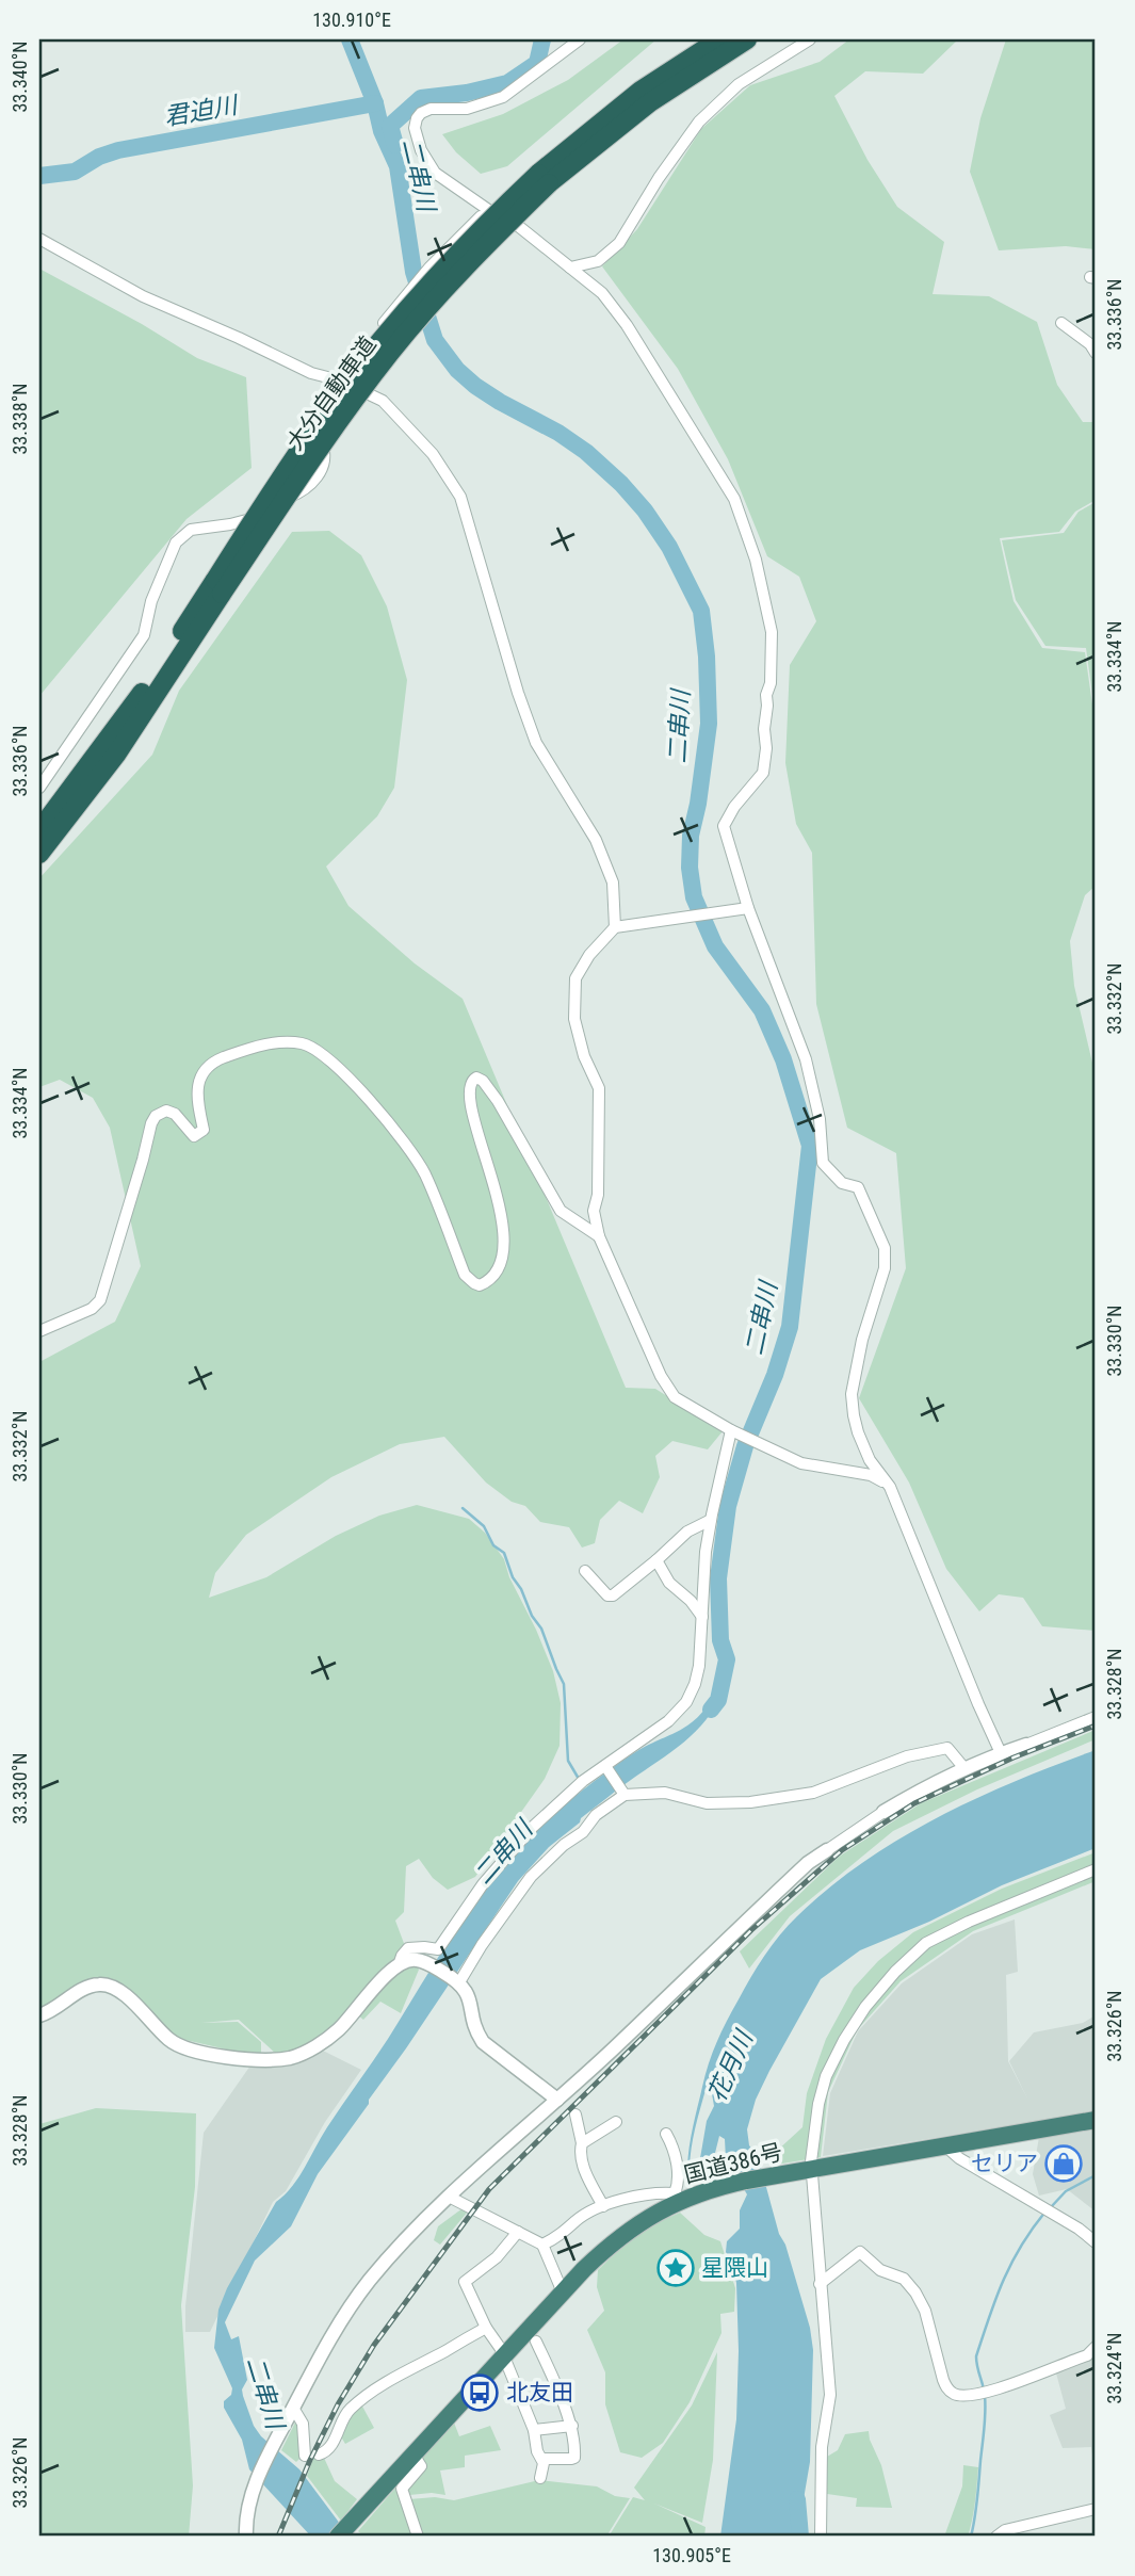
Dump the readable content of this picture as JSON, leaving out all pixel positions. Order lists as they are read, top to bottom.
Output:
{
  "streets": {
    "highway": ["大分自動車道", "国道386号"]
  },
  "water": ["君迫川", "二串川", "花月川"],
  "places": {
    "shop": ["セリア"],
    "place": ["星隈山"],
    "bus stop": ["北友田"]
  },
  "coordinates": [
    "130.910°E",
    "33.340°N",
    "33.336°N",
    "33.338°N",
    "33.334°N",
    "33.332°N",
    "33.330°N",
    "33.328°N",
    "33.326°N",
    "33.324°N",
    "130.905°E"
  ]
}
